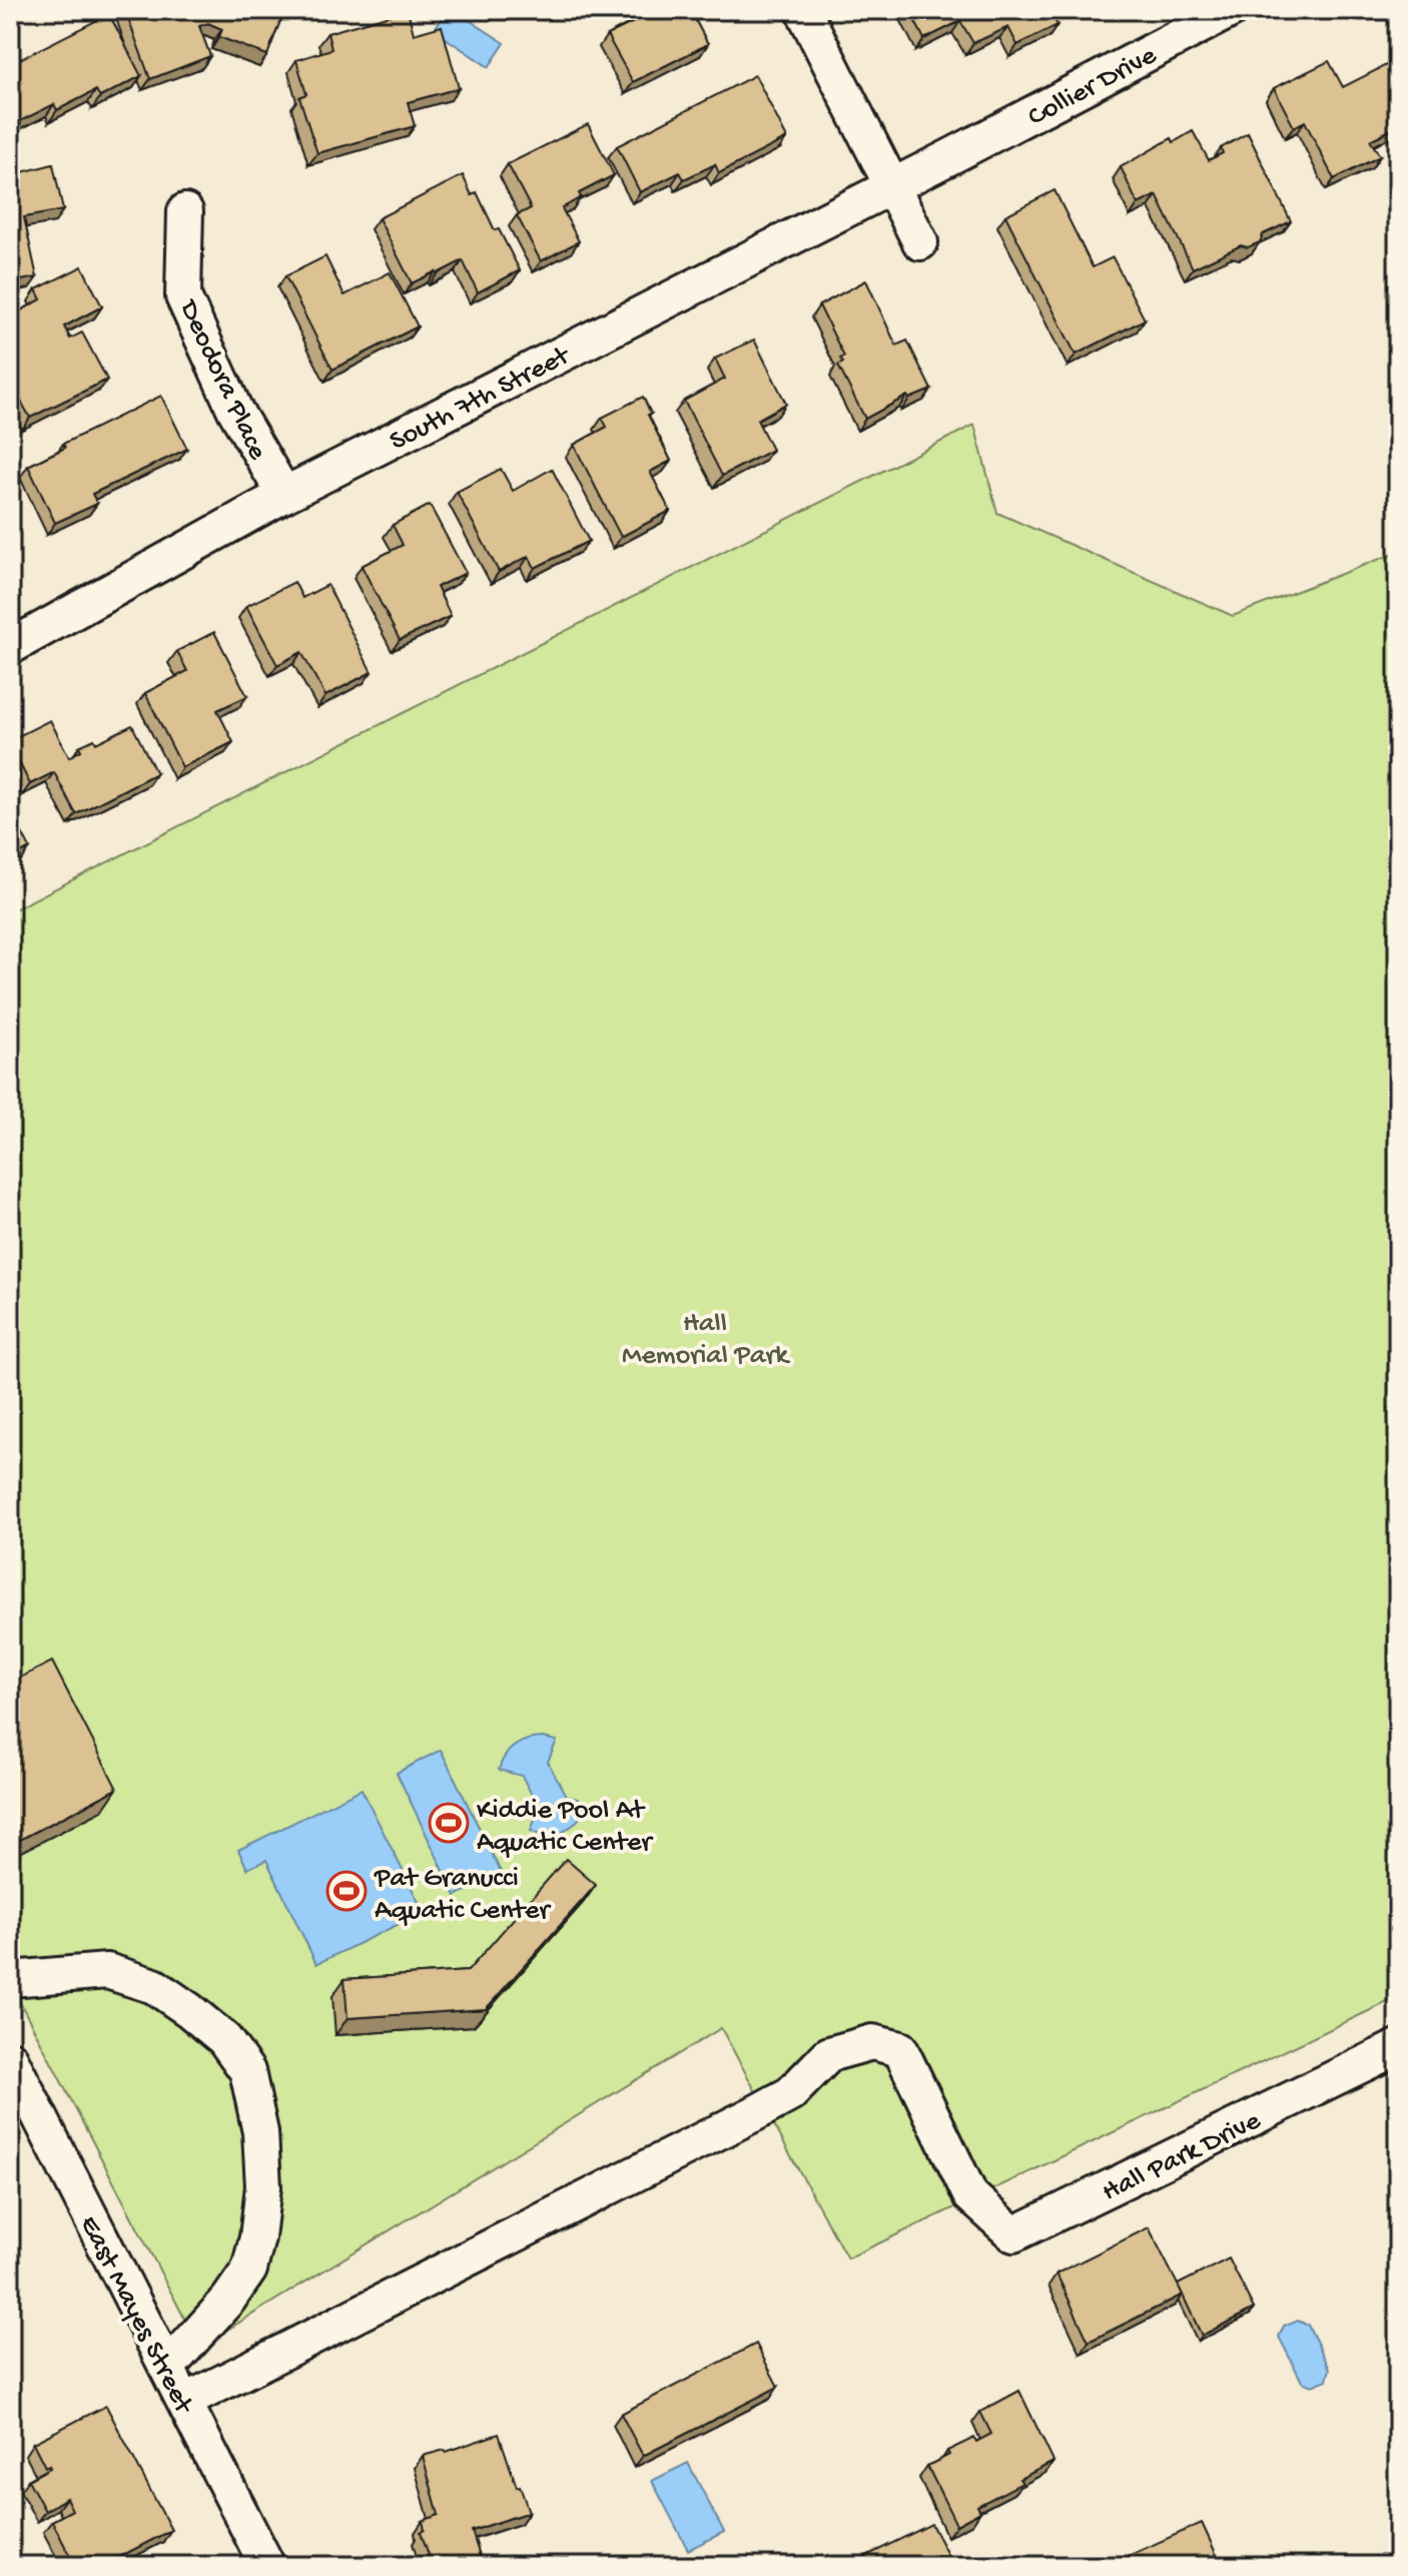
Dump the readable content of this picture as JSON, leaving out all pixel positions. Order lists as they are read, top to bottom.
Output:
{
  "streets": {
    "street": [
      "Collier Drive",
      "Deodora Place",
      "South 7th Street",
      "Hall Park Drive",
      "East Mayes Street"
    ]
  },
  "crossings": [
    ["Collier Drive", "South 7th Street"],
    ["Deodora Place", "South 7th Street"],
    ["Hall Park Drive", "East Mayes Street"]
  ],
  "parks": ["Hall Memorial Park"],
  "places": {
    "sports": ["Kiddie Pool At Aquatic Center", "Pat Granucci Aquatic Center"]
  }
}
